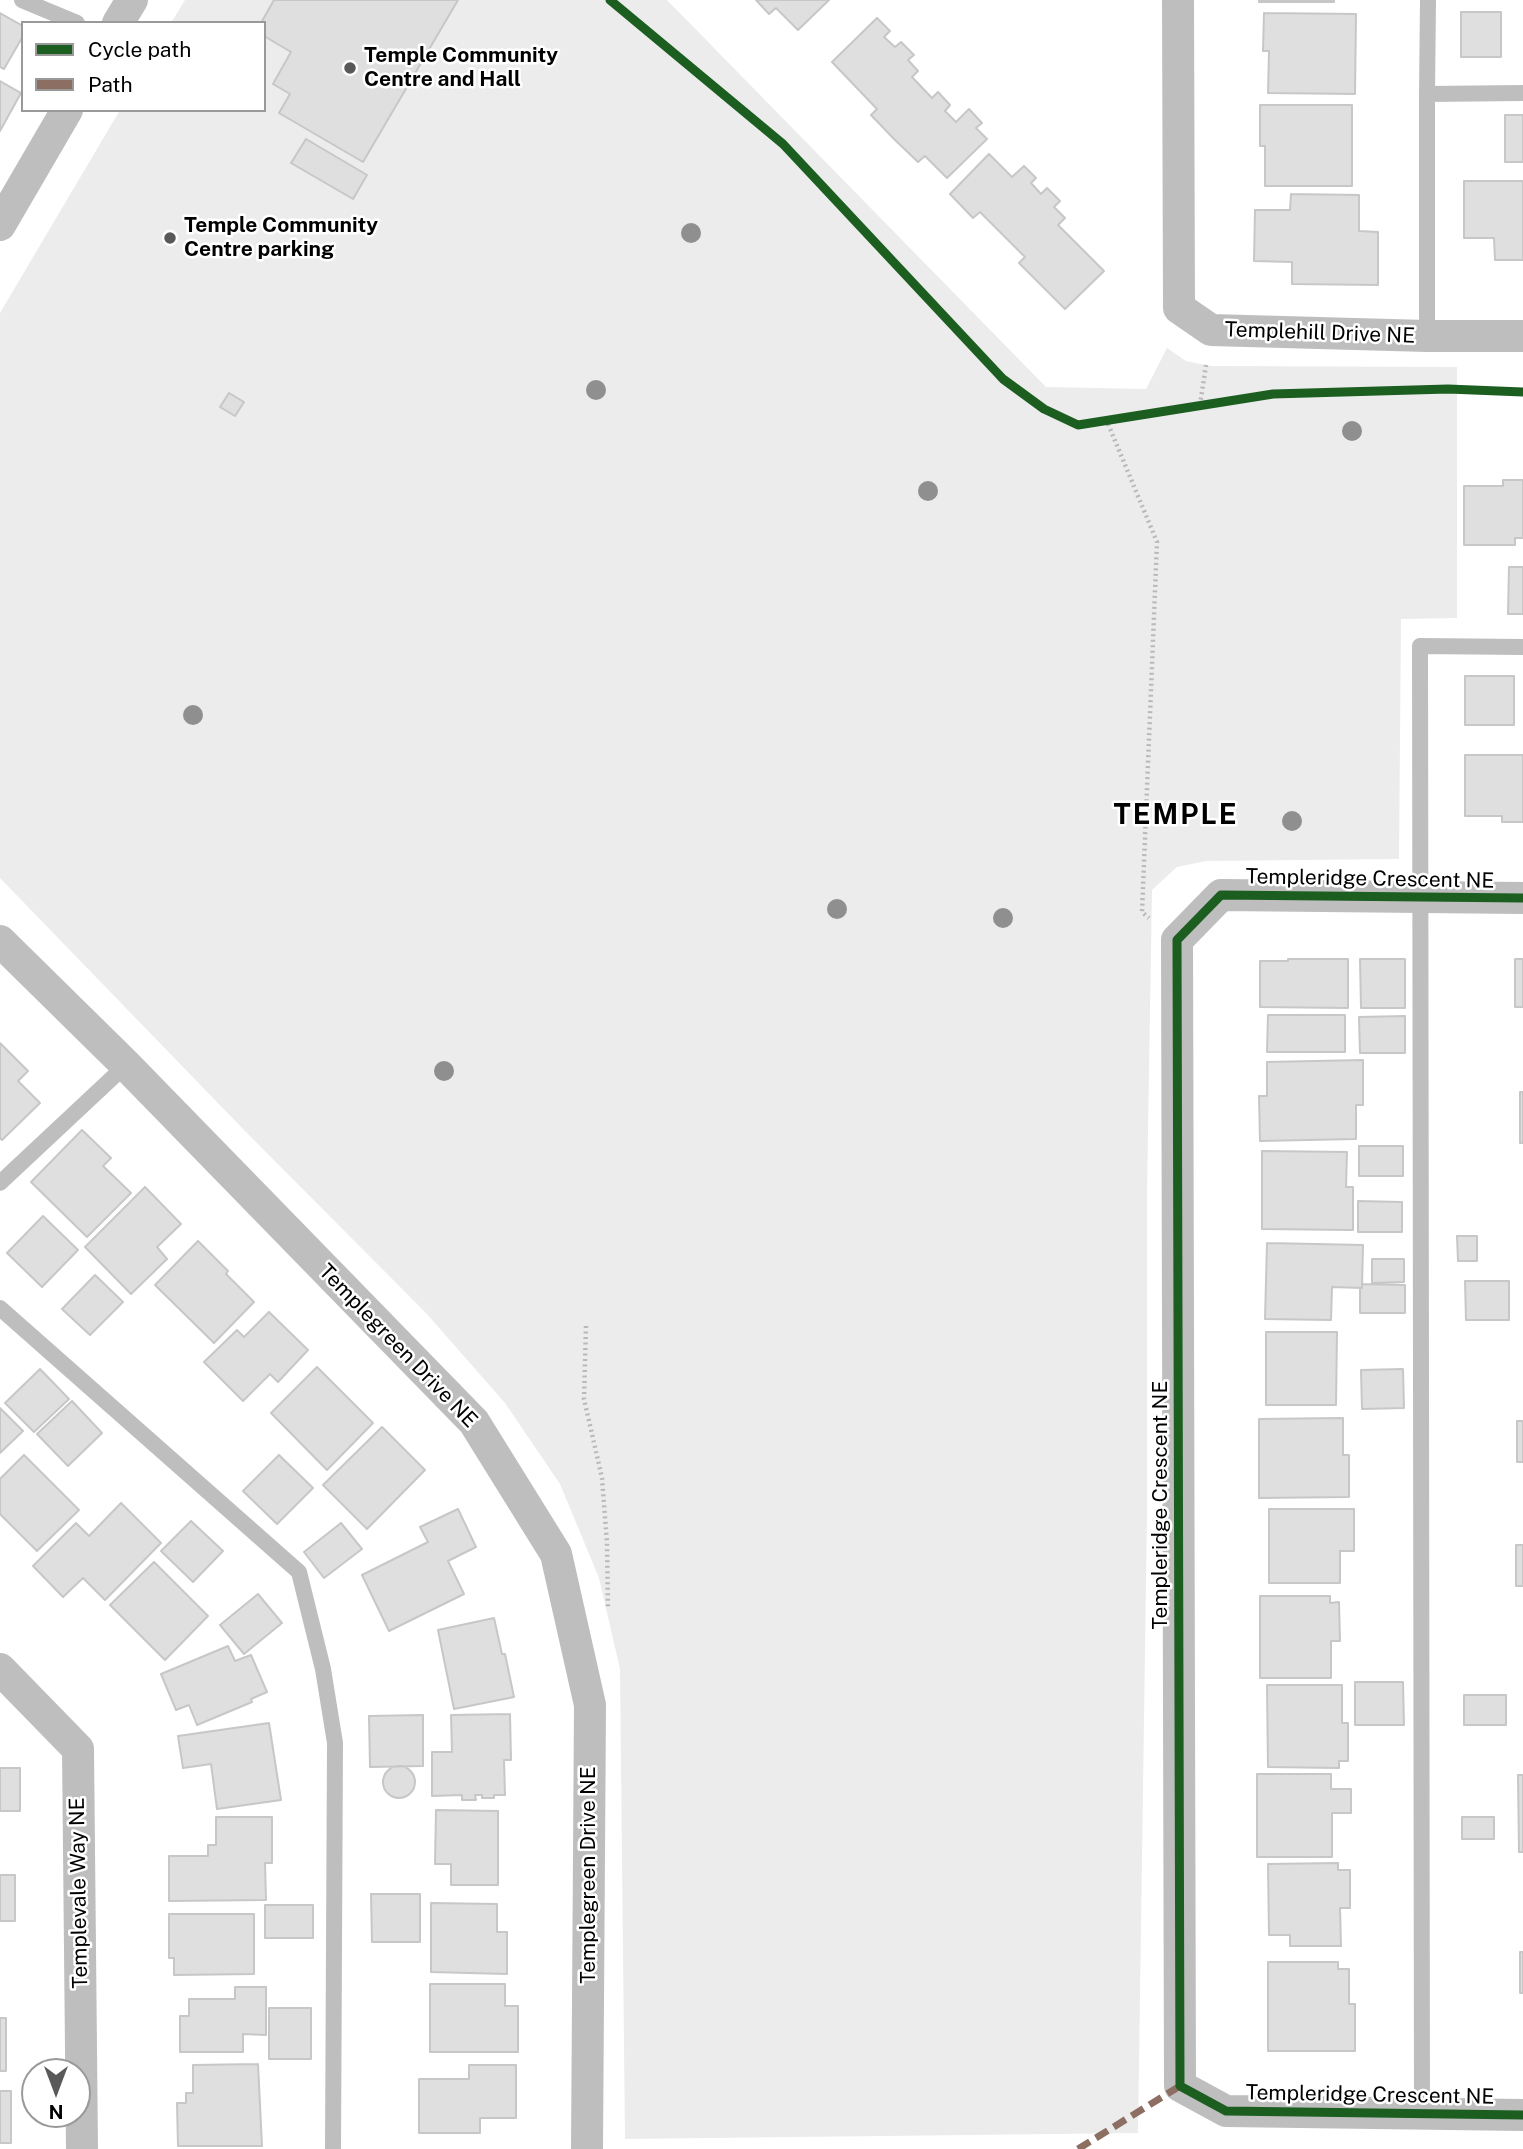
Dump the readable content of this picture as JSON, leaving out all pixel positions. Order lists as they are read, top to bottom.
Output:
{
  "streets": {
    "street": [
      "Templehill Drive NE",
      "Templeridge Crescent NE",
      "Templegreen Drive NE",
      "Templevale Way NE"
    ]
  },
  "districts": ["TEMPLE"],
  "places": ["Temple Community Centre and Hall", "Temple Community Centre parking"],
  "legend": ["Cycle path", "Path"],
  "north": "bottom"
}
